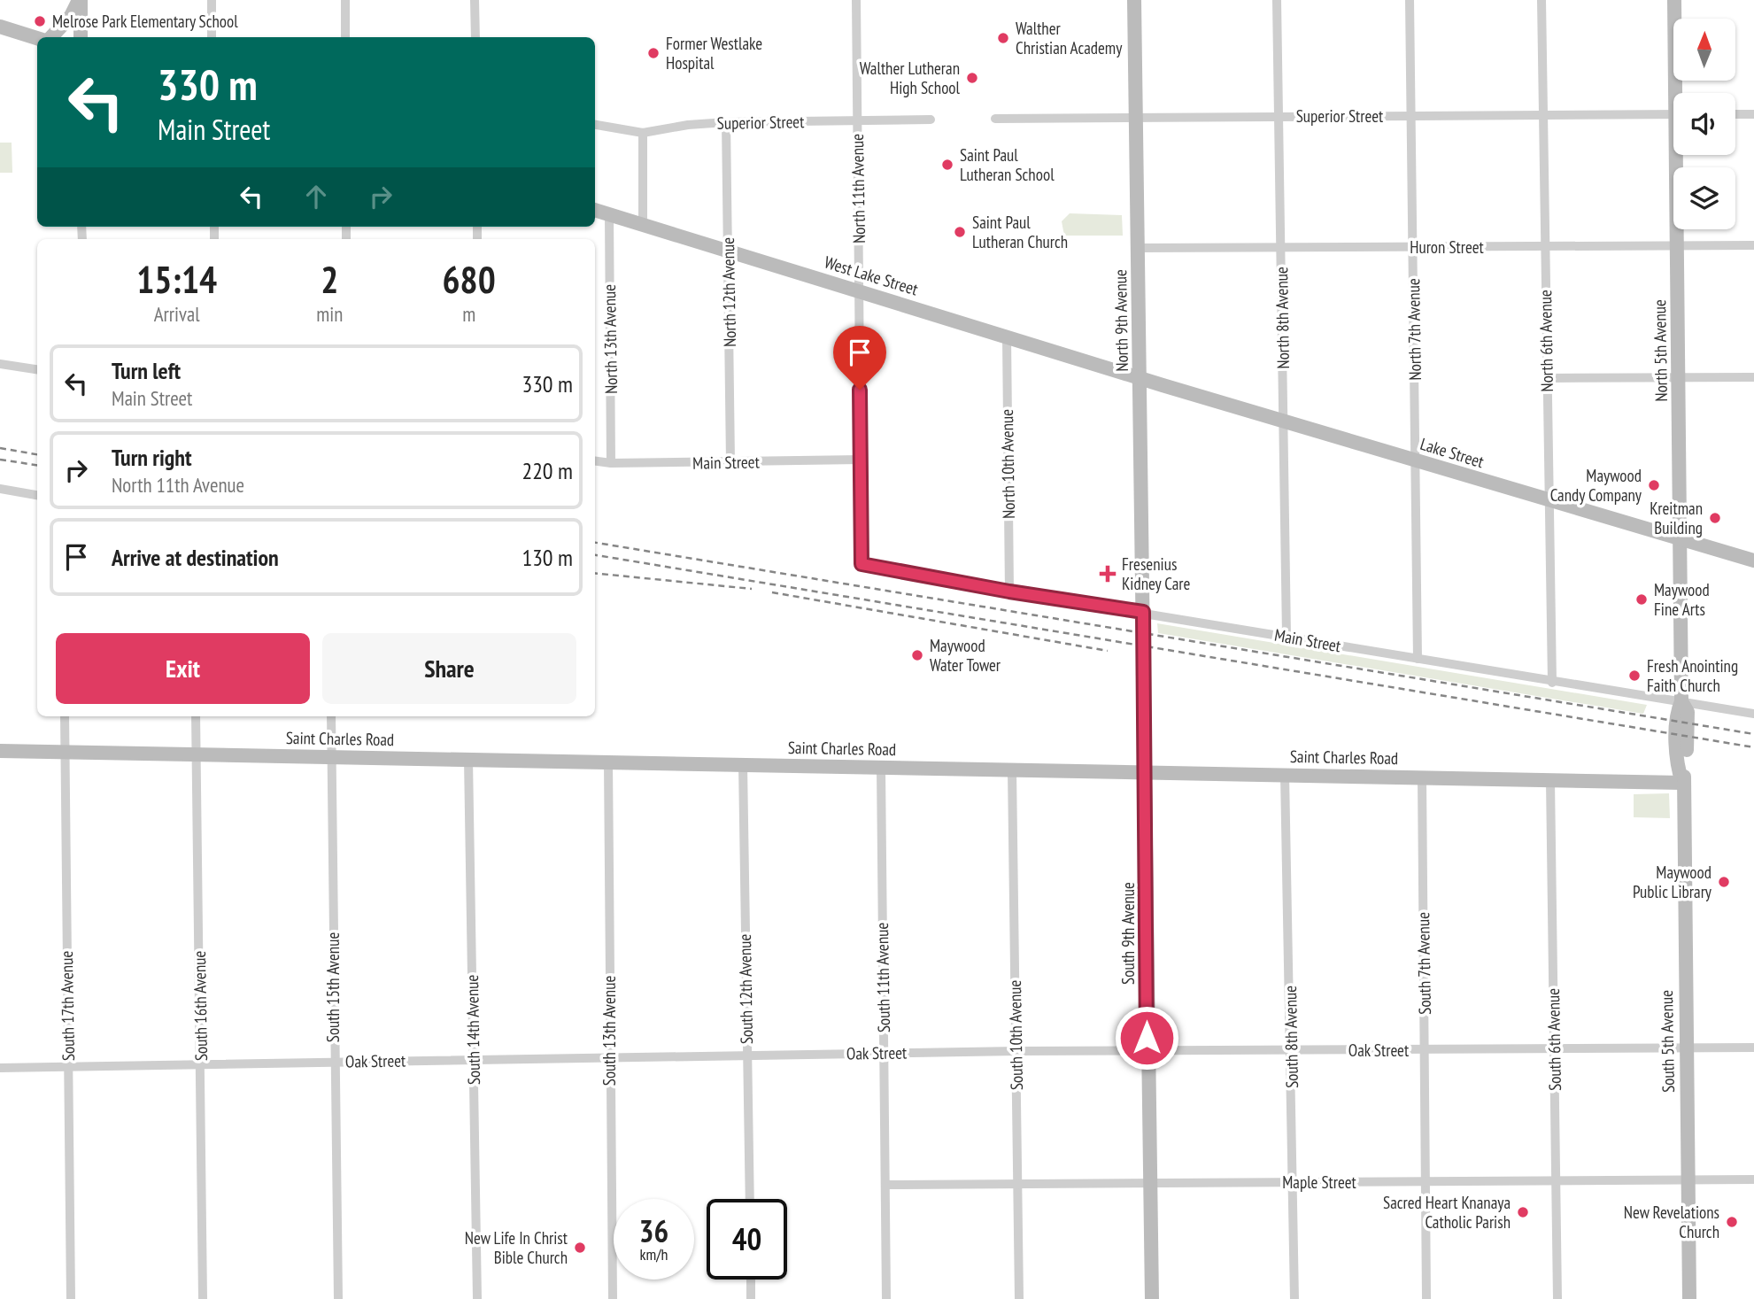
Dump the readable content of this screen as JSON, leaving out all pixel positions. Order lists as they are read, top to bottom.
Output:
{
  "streets": {
    "main road": [
      "West Lake Street",
      "North 9th Avenue",
      "North 5th Avenue",
      "Lake Street",
      "Saint Charles Road",
      "South 9th Avenue",
      "South 5th Avenue"
    ],
    "street": [
      "Superior Street",
      "North 11th Avenue",
      "Huron Street",
      "North 12th Avenue",
      "North 8th Avenue",
      "North 7th Avenue",
      "North 13th Avenue",
      "North 6th Avenue",
      "Main Street",
      "North 10th Avenue",
      "South 7th Avenue",
      "South 11th Avenue",
      "South 15th Avenue",
      "South 12th Avenue",
      "South 17th Avenue",
      "South 16th Avenue",
      "South 14th Avenue",
      "South 13th Avenue",
      "South 10th Avenue",
      "South 8th Avenue",
      "South 6th Avenue",
      "Oak Street",
      "Maple Street"
    ]
  },
  "crossings": [
    ["Superior Street", "North 11th Avenue"],
    ["Superior Street", "North 12th Avenue"],
    ["Superior Street", "North 8th Avenue"],
    ["Superior Street", "North 9th Avenue"],
    ["Superior Street", "North 7th Avenue"],
    ["Superior Street", "North 6th Avenue"],
    ["North 11th Avenue", "West Lake Street"],
    ["North 11th Avenue", "Main Street"],
    ["Huron Street", "North 8th Avenue"],
    ["Huron Street", "North 9th Avenue"],
    ["Huron Street", "North 7th Avenue"],
    ["Huron Street", "North 6th Avenue"],
    ["Huron Street", "North 5th Avenue"],
    ["West Lake Street", "North 12th Avenue"],
    ["West Lake Street", "North 9th Avenue"],
    ["West Lake Street", "North 13th Avenue"],
    ["West Lake Street", "Lake Street"],
    ["West Lake Street", "North 10th Avenue"],
    ["North 12th Avenue", "Main Street"],
    ["North 8th Avenue", "Lake Street"],
    ["North 8th Avenue", "Main Street"],
    ["North 9th Avenue", "Lake Street"],
    ["North 9th Avenue", "Main Street"],
    ["North 9th Avenue", "South 9th Avenue"],
    ["North 7th Avenue", "Lake Street"],
    ["North 7th Avenue", "Main Street"],
    ["North 13th Avenue", "Main Street"],
    ["North 6th Avenue", "Lake Street"],
    ["North 6th Avenue", "Main Street"],
    ["North 5th Avenue", "Lake Street"],
    ["North 5th Avenue", "Main Street"],
    ["North 5th Avenue", "South 5th Avenue"],
    ["Main Street", "North 10th Avenue"],
    ["Saint Charles Road", "South 9th Avenue"],
    ["Saint Charles Road", "South 7th Avenue"],
    ["Saint Charles Road", "South 11th Avenue"],
    ["Saint Charles Road", "South 15th Avenue"],
    ["Saint Charles Road", "South 12th Avenue"],
    ["Saint Charles Road", "South 17th Avenue"],
    ["Saint Charles Road", "South 16th Avenue"],
    ["Saint Charles Road", "South 14th Avenue"],
    ["Saint Charles Road", "South 13th Avenue"],
    ["Saint Charles Road", "South 10th Avenue"],
    ["Saint Charles Road", "South 8th Avenue"],
    ["Saint Charles Road", "South 6th Avenue"],
    ["Saint Charles Road", "South 5th Avenue"],
    ["South 9th Avenue", "Oak Street"],
    ["South 9th Avenue", "Maple Street"],
    ["South 7th Avenue", "Oak Street"],
    ["South 7th Avenue", "Maple Street"],
    ["South 11th Avenue", "Oak Street"],
    ["South 11th Avenue", "Maple Street"],
    ["South 15th Avenue", "Oak Street"],
    ["South 12th Avenue", "Oak Street"],
    ["South 17th Avenue", "Oak Street"],
    ["South 16th Avenue", "Oak Street"],
    ["South 14th Avenue", "Oak Street"],
    ["South 13th Avenue", "Oak Street"],
    ["South 10th Avenue", "Oak Street"],
    ["South 10th Avenue", "Maple Street"],
    ["South 8th Avenue", "Oak Street"],
    ["South 8th Avenue", "Maple Street"],
    ["South 6th Avenue", "Oak Street"],
    ["South 6th Avenue", "Maple Street"],
    ["South 5th Avenue", "Oak Street"],
    ["South 5th Avenue", "Maple Street"]
  ],
  "places": {
    "other": [
      "Melrose Park Elementary School",
      "Walther Christian Academy",
      "Former Westlake Hospital",
      "Walther Lutheran High School",
      "Saint Paul Lutheran School",
      "Saint Paul Lutheran Church",
      "Maywood Candy Company",
      "Kreitman Building",
      "Maywood Fine Arts",
      "Maywood Water Tower",
      "Fresh Anointing Faith Church",
      "Maywood Public Library",
      "Sacred Heart Knanaya Catholic Parish",
      "New Revelations Church",
      "New Life In Christ Bible Church"
    ],
    "health": ["Fresenius Kidney Care"]
  },
  "north": "top",
  "page": {
    "turn": ["330 m", "Main Street"],
    "eta": [
      "15:14",
      "Arrival",
      "2",
      "min",
      "680",
      "m"
    ],
    "list": [
      {
        "name": "Turn left",
        "note": "Main Street",
        "value": "330 m"
      },
      {
        "name": "Turn right",
        "note": "North 11th Avenue",
        "value": "220 m"
      },
      {
        "name": "Arrive at destination",
        "value": "130 m"
      }
    ],
    "buttons": ["Exit", "Share"],
    "speed": "36 km/h",
    "limit": "40"
  }
}
